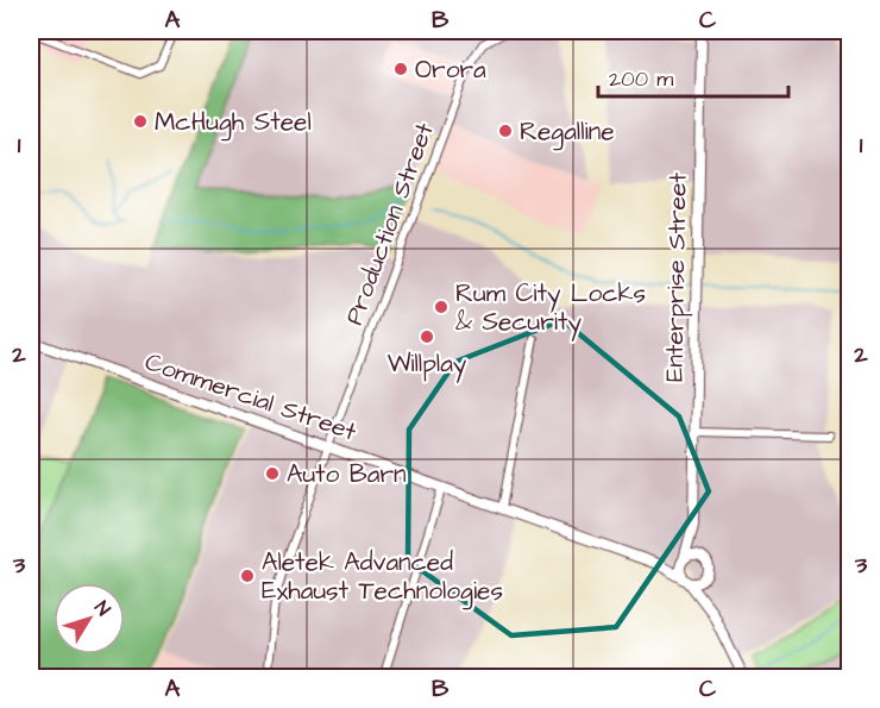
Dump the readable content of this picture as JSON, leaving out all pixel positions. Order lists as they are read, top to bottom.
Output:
{
  "streets": {
    "street": ["Production Street", "Enterprise Street", "Commercial Street"]
  },
  "crossings": [
    ["Production Street", "Commercial Street"],
    ["Enterprise Street", "Commercial Street"]
  ],
  "places": [
    "Orora",
    "McHugh Steel",
    "Regalline",
    "Rum City Locks & Security",
    "Willplay",
    "Auto Barn",
    "Aletek Advanced Exhaust Technologies"
  ],
  "scale_bar": "200 m",
  "north": "top right",
  "grid": {
    "columns": ["A", "B", "C"],
    "rows": ["1", "2", "3"]
  }
}
